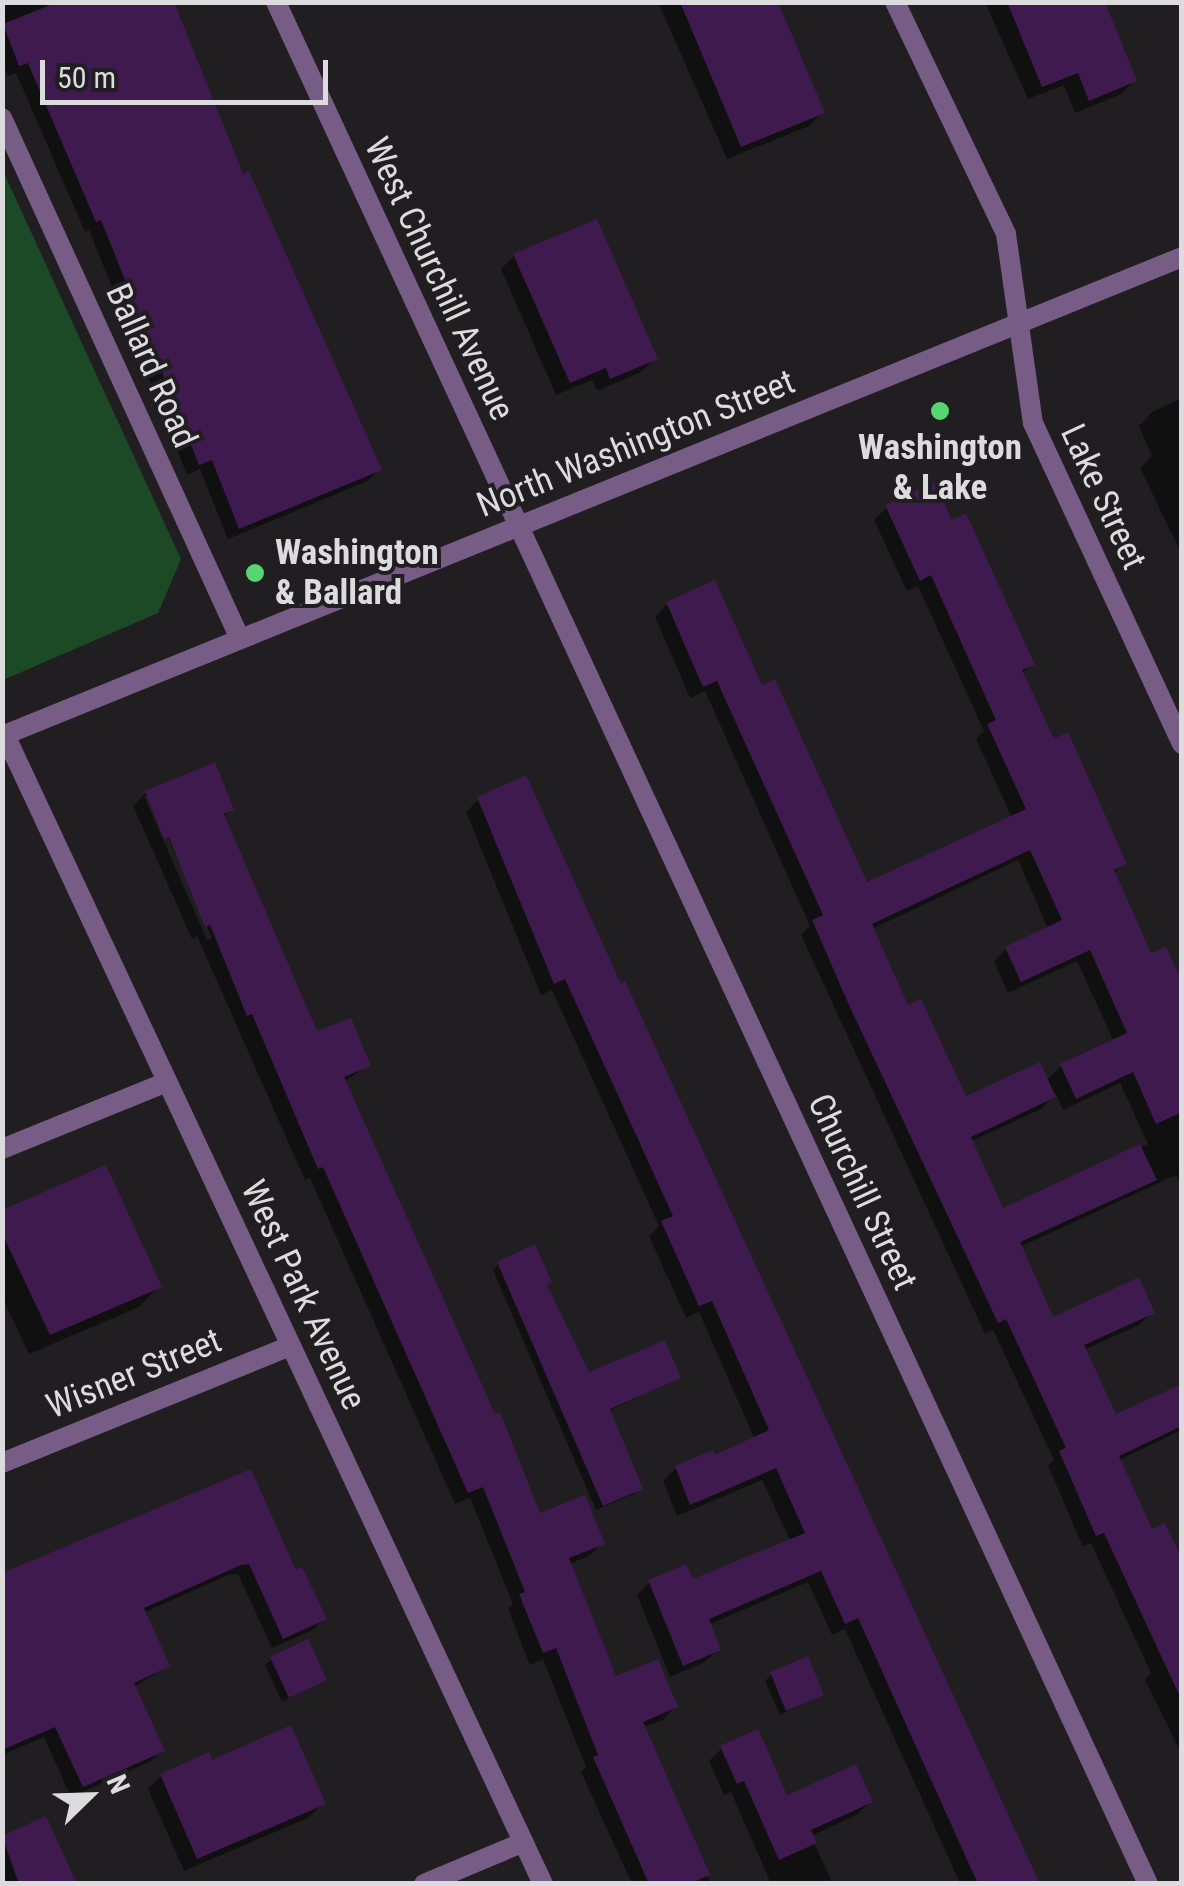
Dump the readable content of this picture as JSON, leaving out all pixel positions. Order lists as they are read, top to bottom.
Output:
{
  "streets": {
    "street": [
      "West Churchill Avenue",
      "Ballard Road",
      "North Washington Street",
      "Lake Street",
      "Churchill Street",
      "West Park Avenue",
      "Wisner Street"
    ]
  },
  "crossings": [
    ["West Churchill Avenue", "North Washington Street"],
    ["West Churchill Avenue", "Churchill Street"],
    ["Ballard Road", "North Washington Street"],
    ["North Washington Street", "Lake Street"],
    ["North Washington Street", "Churchill Street"],
    ["North Washington Street", "West Park Avenue"],
    ["West Park Avenue", "Wisner Street"]
  ],
  "places": ["Washington & Lake", "Washington & Ballard"],
  "scale_bar": "50 m",
  "north": "top right"
}
